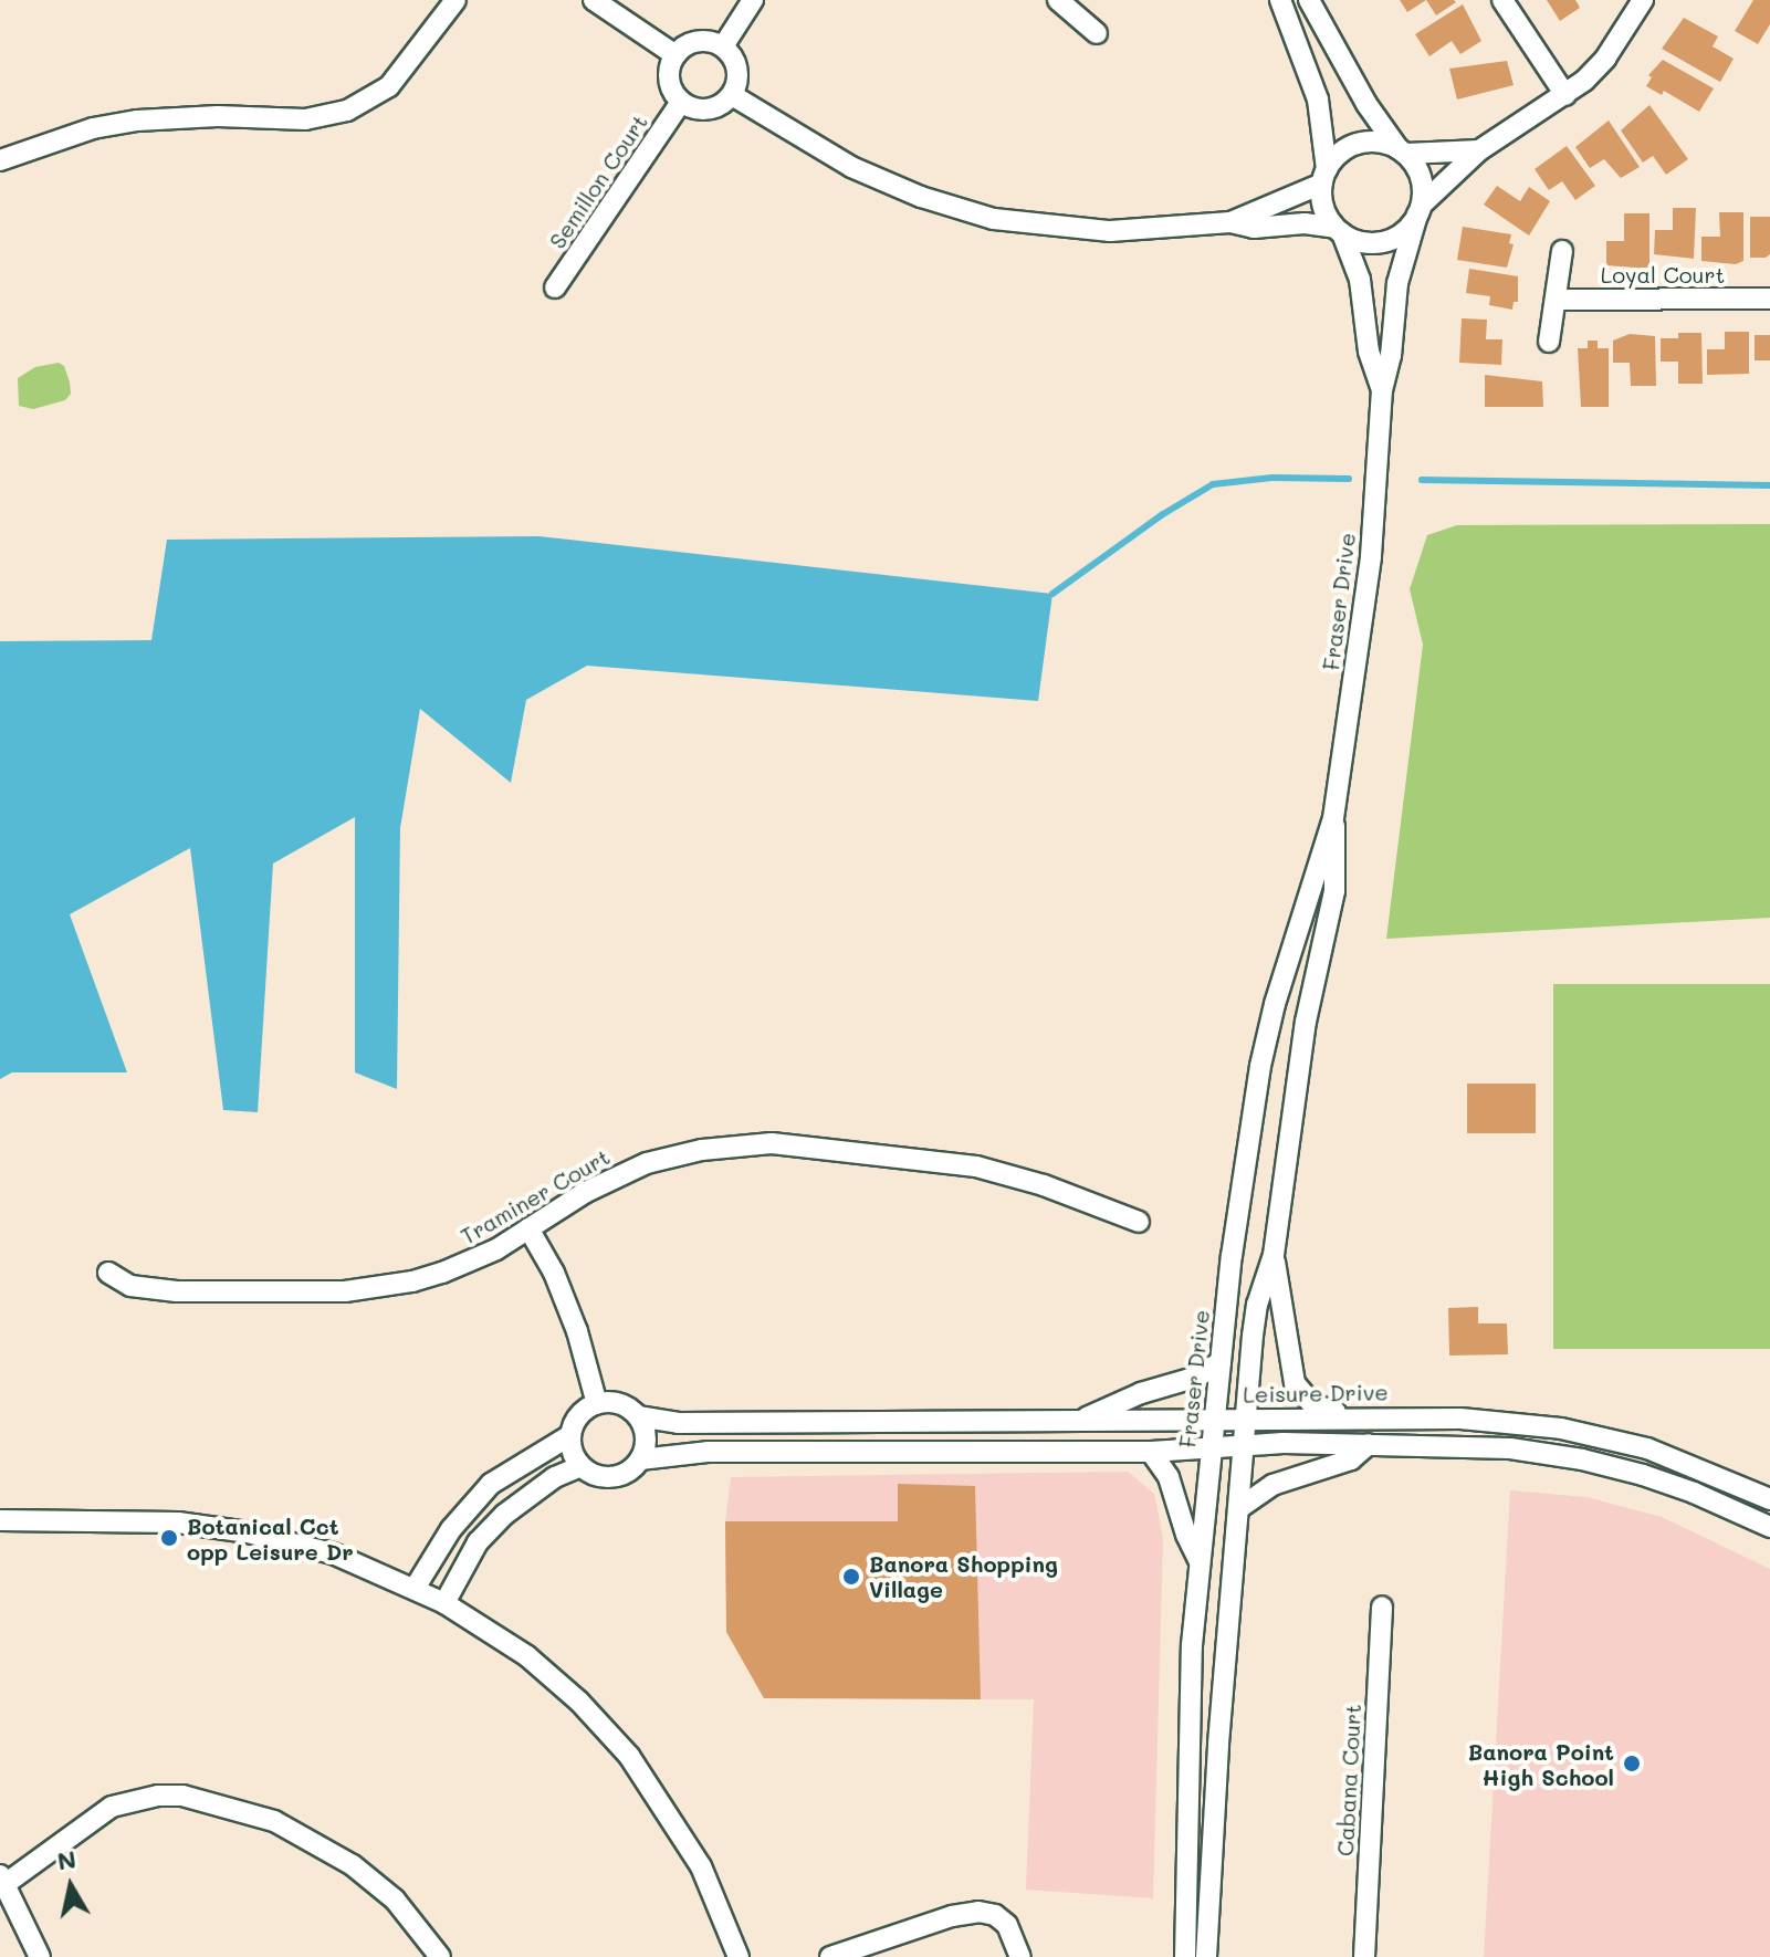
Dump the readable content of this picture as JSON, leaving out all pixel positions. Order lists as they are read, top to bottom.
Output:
{
  "streets": {
    "street": [
      "Semillon Court",
      "Loyal Court",
      "Fraser Drive",
      "Traminer Court",
      "Leisure Drive",
      "Cabana Court"
    ]
  },
  "crossings": [
    ["Fraser Drive", "Leisure Drive"]
  ],
  "places": ["Botanical Cct opp Leisure Dr", "Banora Shopping Village", "Banora Point High School"],
  "north": "top"
}
